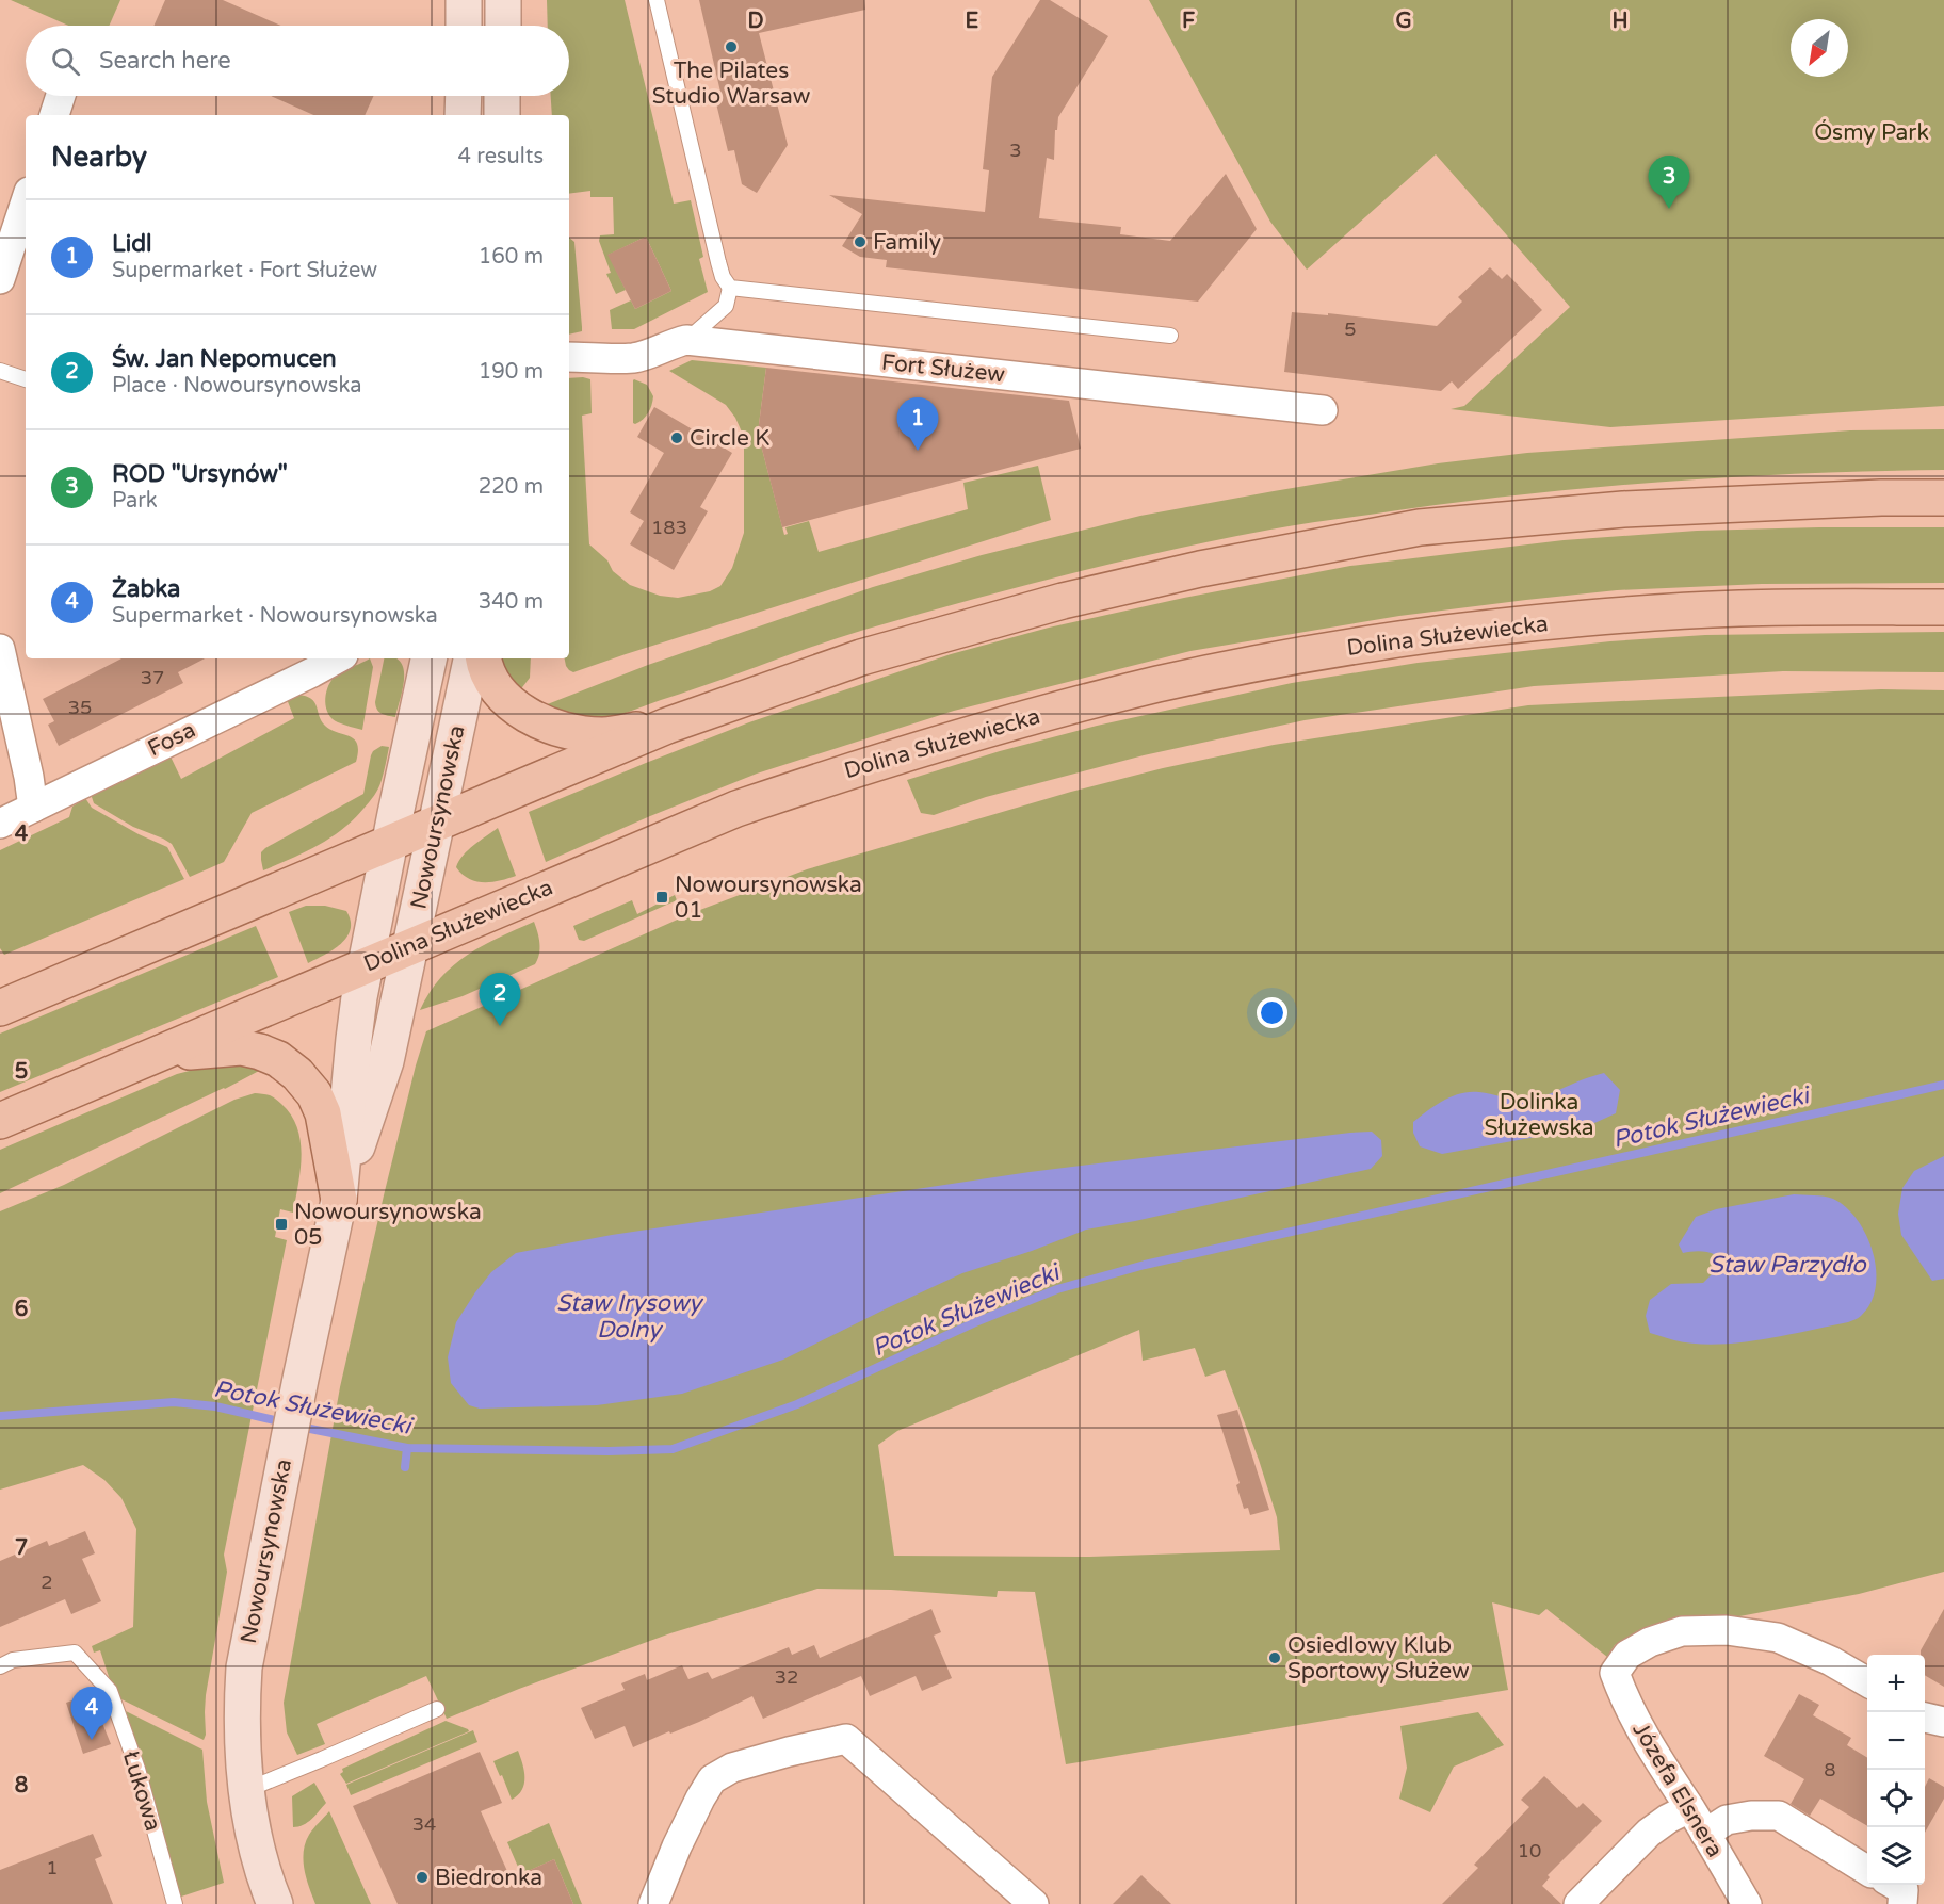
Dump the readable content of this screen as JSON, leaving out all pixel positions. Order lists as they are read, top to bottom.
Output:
{
  "streets": {
    "main road": ["Dolina Służewiecka"],
    "street": [
      "Fort Służew",
      "Fosa",
      "Nowoursynowska",
      "Józefa Elsnera"
    ],
    "lane": ["Łukowa"]
  },
  "crossings": [
    ["Dolina Służewiecka", "Nowoursynowska"]
  ],
  "water": ["Potok Służewiecki", "Staw Parzydło", "Staw Irysowy Dolny"],
  "parks": ["Ósmy Park", "Dolinka Służewska"],
  "places": {
    "other": [
      "The Pilates Studio Warsaw",
      "Family",
      "Circle K",
      "Osiedlowy Klub Sportowy Służew",
      "Biedronka"
    ],
    "transit": ["Nowoursynowska 01", "Nowoursynowska 05"]
  },
  "house_numbers": [
    "3",
    "5",
    "183",
    "37",
    "35",
    "2",
    "32",
    "8",
    "34",
    "10",
    "1"
  ],
  "north": "bottom left",
  "page": {
    "search": "Search here",
    "heading": ["Nearby", "4 results"],
    "pins": [
      "3",
      "1",
      "2",
      "4"
    ],
    "list": [
      {
        "mark": "1",
        "name": "Lidl",
        "note": "Supermarket · Fort Służew",
        "value": "160 m"
      },
      {
        "mark": "2",
        "name": "Św. Jan Nepomucen",
        "note": "Place · Nowoursynowska",
        "value": "190 m"
      },
      {
        "mark": "3",
        "name": "ROD \"Ursynów\"",
        "note": "Park",
        "value": "220 m"
      },
      {
        "mark": "4",
        "name": "Żabka",
        "note": "Supermarket · Nowoursynowska",
        "value": "340 m"
      }
    ],
    "map_buttons": ["+", "−"]
  },
  "grid": {
    "columns": [
      "D",
      "E",
      "F",
      "G",
      "H"
    ],
    "rows": [
      "4",
      "5",
      "6",
      "7",
      "8"
    ]
  }
}
